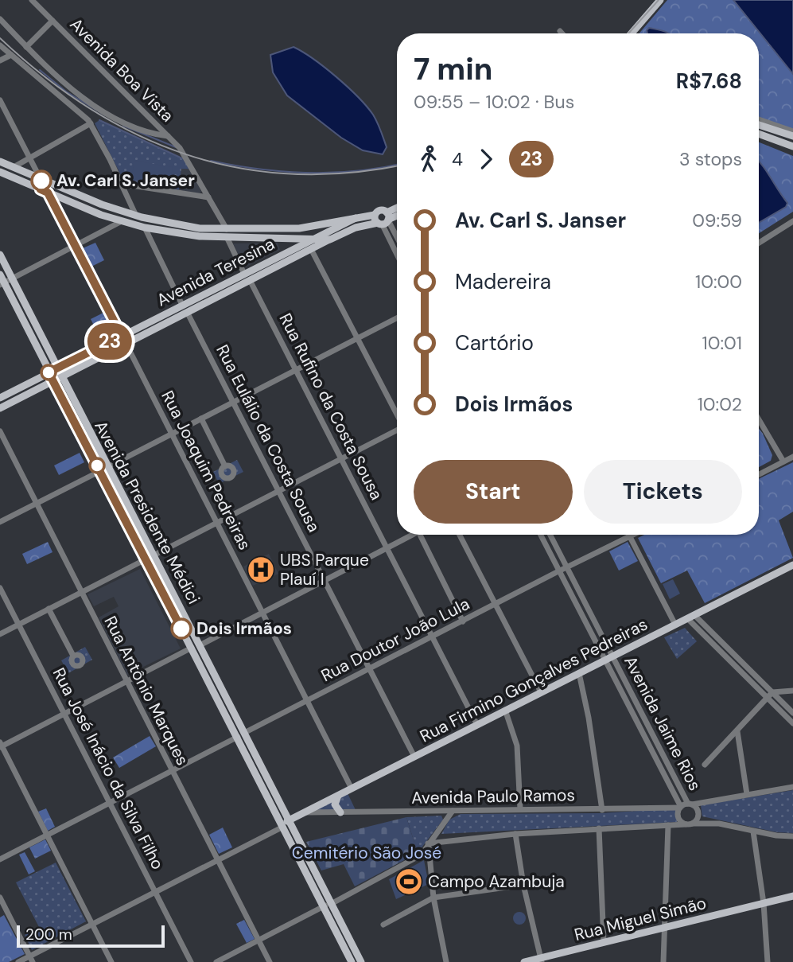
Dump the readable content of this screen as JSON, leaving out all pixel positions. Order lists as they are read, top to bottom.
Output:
{
  "streets": {
    "main road": [
      "Avenida Teresina",
      "Avenida Presidente Médici",
      "Rua Firmino Gonçalves Pedreiras",
      "Rua Miguel Simão"
    ],
    "street": [
      "Avenida Boa Vista",
      "Rua Rufino da Costa Sousa",
      "Rua Eulálio da Costa Sousa",
      "Rua Joaquim Pedreiras",
      "Rua Doutor João Lula",
      "Rua Antônio Marques",
      "Avenida Jaime Rios",
      "Rua José Inácio da Silva Filho",
      "Avenida Paulo Ramos"
    ]
  },
  "crossings": [
    ["Avenida Teresina", "Rua Rufino da Costa Sousa"],
    ["Avenida Teresina", "Rua Eulálio da Costa Sousa"],
    ["Avenida Teresina", "Rua Joaquim Pedreiras"],
    ["Avenida Teresina", "Avenida Presidente Médici"],
    ["Rua Rufino da Costa Sousa", "Rua Doutor João Lula"],
    ["Rua Rufino da Costa Sousa", "Rua Firmino Gonçalves Pedreiras"],
    ["Rua Eulálio da Costa Sousa", "Rua Doutor João Lula"],
    ["Rua Eulálio da Costa Sousa", "Rua Firmino Gonçalves Pedreiras"],
    ["Rua Joaquim Pedreiras", "Rua Doutor João Lula"],
    ["Rua Joaquim Pedreiras", "Rua Firmino Gonçalves Pedreiras"],
    ["Avenida Presidente Médici", "Rua Doutor João Lula"],
    ["Avenida Presidente Médici", "Rua Firmino Gonçalves Pedreiras"],
    ["Rua Doutor João Lula", "Rua Antônio Marques"],
    ["Rua Doutor João Lula", "Avenida Jaime Rios"],
    ["Rua Doutor João Lula", "Rua José Inácio da Silva Filho"],
    ["Rua Firmino Gonçalves Pedreiras", "Rua Antônio Marques"],
    ["Rua Firmino Gonçalves Pedreiras", "Avenida Jaime Rios"],
    ["Rua Firmino Gonçalves Pedreiras", "Rua José Inácio da Silva Filho"],
    ["Rua Firmino Gonçalves Pedreiras", "Avenida Paulo Ramos"],
    ["Avenida Jaime Rios", "Avenida Paulo Ramos"]
  ],
  "parks": ["Cemitério São José"],
  "places": {
    "other": ["Av. Carl S. Janser", "Dois Irmãos"],
    "hospital": ["UBS Parque PIauí I"],
    "sports": ["Campo Azambuja"]
  },
  "lines": ["bus line 23"],
  "scale_bar": "200 m",
  "page": {
    "on_map": "23",
    "heading": ["7 min", "09:55 – 10:02 · Bus", "R$7.68"],
    "legs": ["4", "23", "3 stops"],
    "list": [
      {
        "name": "Av. Carl S. Janser",
        "value": "09:59"
      },
      {
        "name": "Madereira",
        "value": "10:00"
      },
      {
        "name": "Cartório",
        "value": "10:01"
      },
      {
        "name": "Dois Irmãos",
        "value": "10:02"
      }
    ],
    "buttons": ["Start", "Tickets"],
    "scale": "200 m"
  }
}
